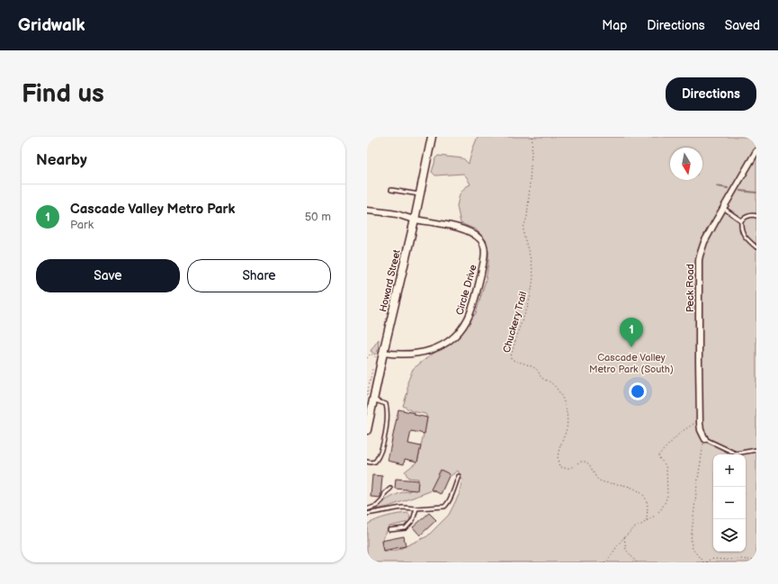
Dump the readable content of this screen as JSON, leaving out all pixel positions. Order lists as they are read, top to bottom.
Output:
{
  "streets": {
    "main road": ["Howard Street"],
    "street": ["Peck Road", "Circle Drive"],
    "path": ["Chuckery Trail"]
  },
  "crossings": [
    ["Howard Street", "Circle Drive"]
  ],
  "parks": ["Cascade Valley Metro Park (South)"],
  "north": "bottom",
  "page": {
    "header": "Gridwalk",
    "nav": ["Map", "Directions", "Saved"],
    "buttons": [
      "Directions",
      ["Save", "Share"]
    ],
    "title": "Find us",
    "heading": "Nearby",
    "list": [
      {
        "mark": "1",
        "name": "Cascade Valley Metro Park",
        "note": "Park",
        "value": "50 m"
      }
    ],
    "pins": "1",
    "map_buttons": ["+", "−"]
  }
}
